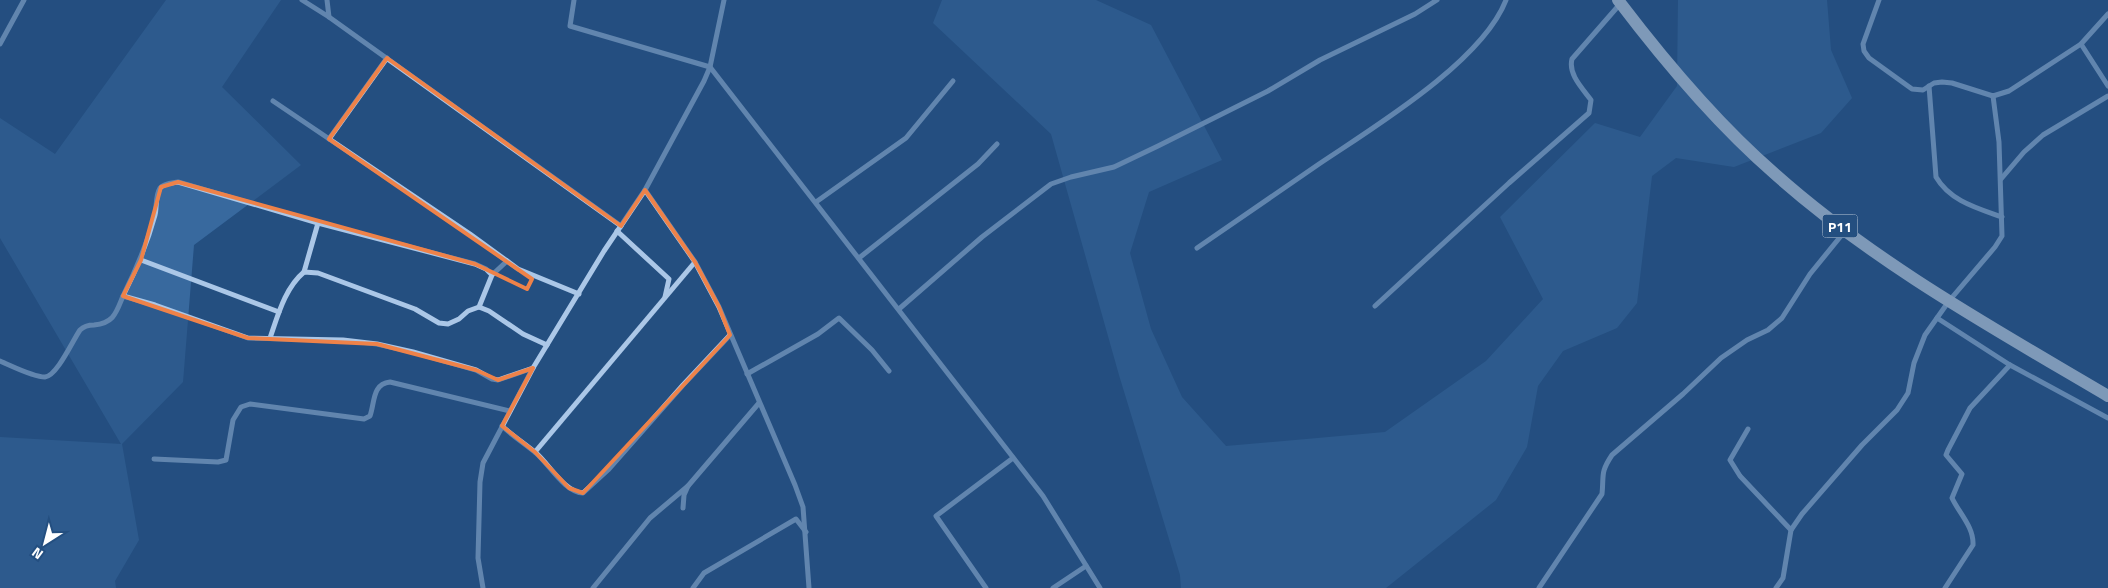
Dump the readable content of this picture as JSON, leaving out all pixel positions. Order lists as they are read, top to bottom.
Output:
{
  "streets": {
    "main road": ["P11"]
  },
  "north": "bottom left"
}
